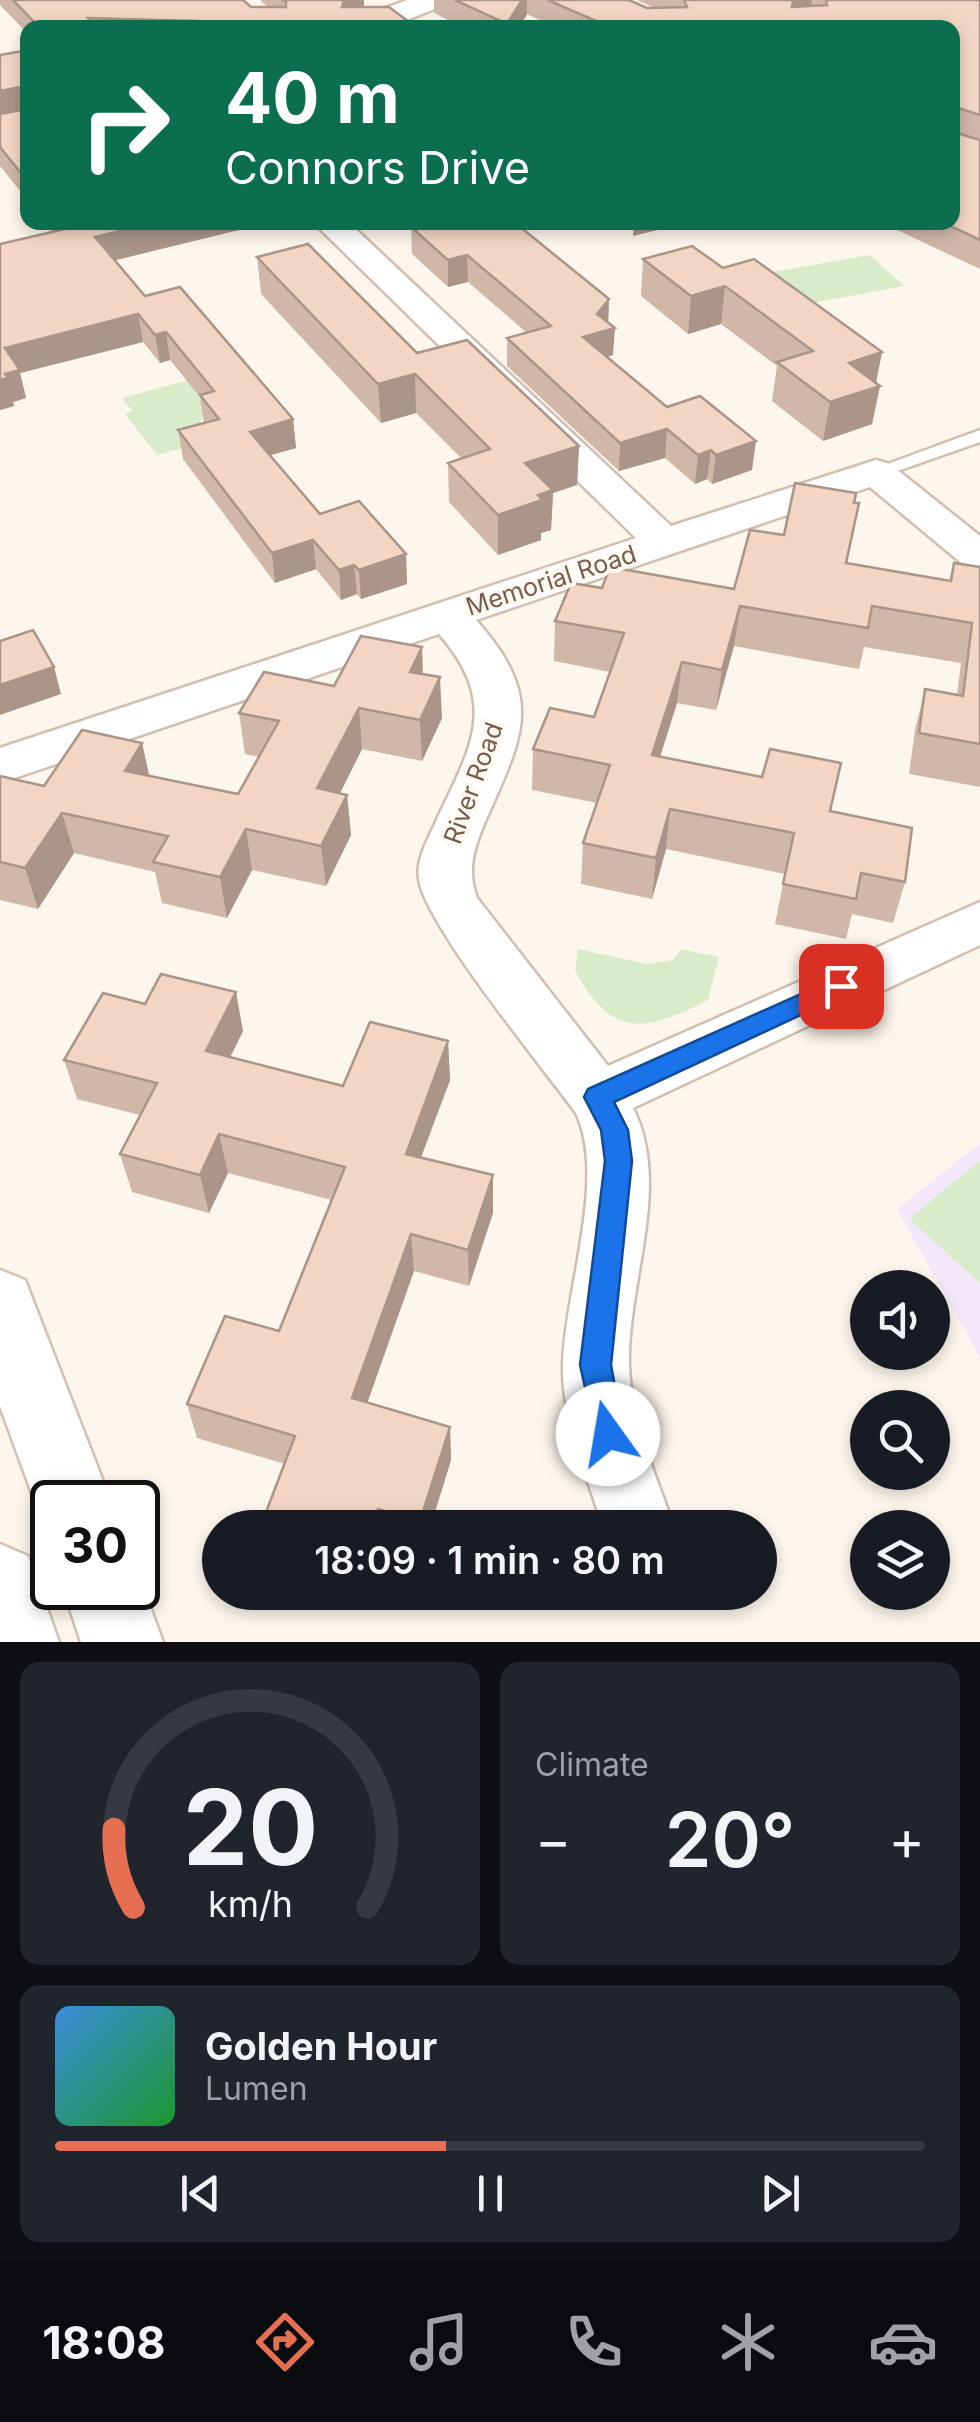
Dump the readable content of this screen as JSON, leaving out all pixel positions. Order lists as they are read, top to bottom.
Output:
{
  "streets": {
    "street": ["Memorial Road", "River Road"]
  },
  "crossings": [
    ["Memorial Road", "River Road"]
  ],
  "page": {
    "turn": ["40 m", "Connors Drive"],
    "limit": "30",
    "trip": "18:09 · 1 min · 80 m",
    "tile": "Climate",
    "heat": ["−", "20°", "+"],
    "song": ["Golden Hour", "Lumen"],
    "tabs": "18:08",
    "gauge": ["20", "km/h"]
  }
}
